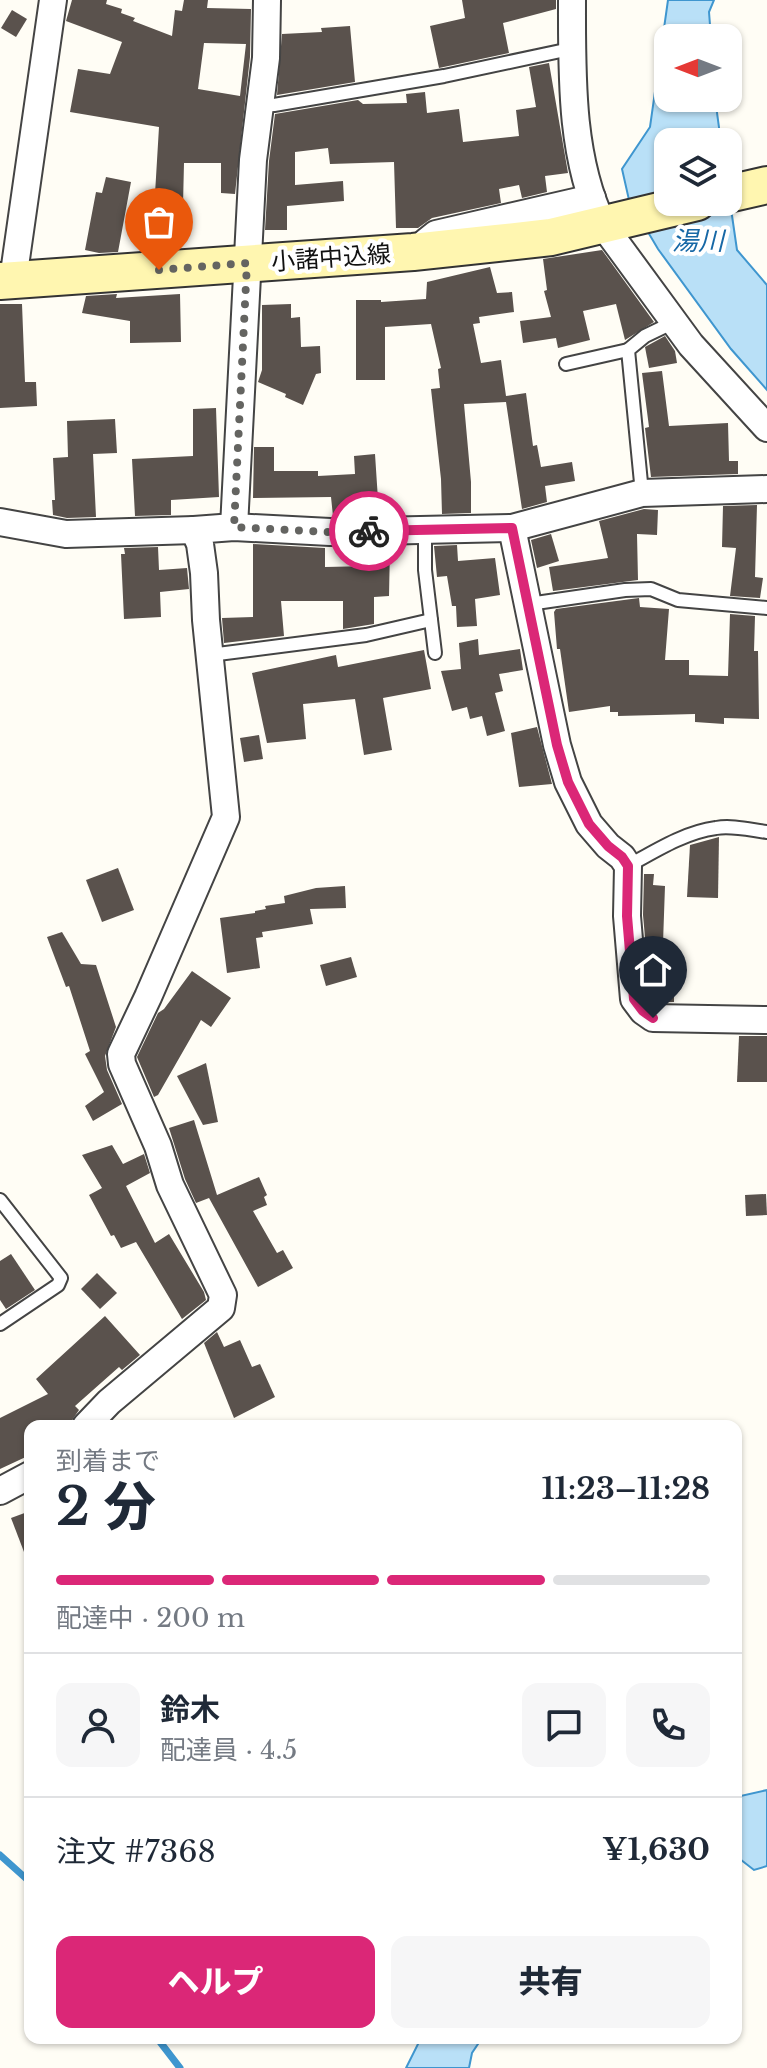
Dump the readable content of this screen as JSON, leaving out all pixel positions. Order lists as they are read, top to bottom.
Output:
{
  "streets": {
    "main road": ["小諸中込線"]
  },
  "water": ["湯川"],
  "north": "left",
  "page": {
    "heading": ["2 分", "到着まで", "11:23–11:28"],
    "panel": [
      "鈴木",
      "配達員 · 4.5",
      "注文 #7368",
      "¥1,630"
    ],
    "bar": "配達中 · 200 m",
    "buttons": ["ヘルプ", "共有"]
  }
}
